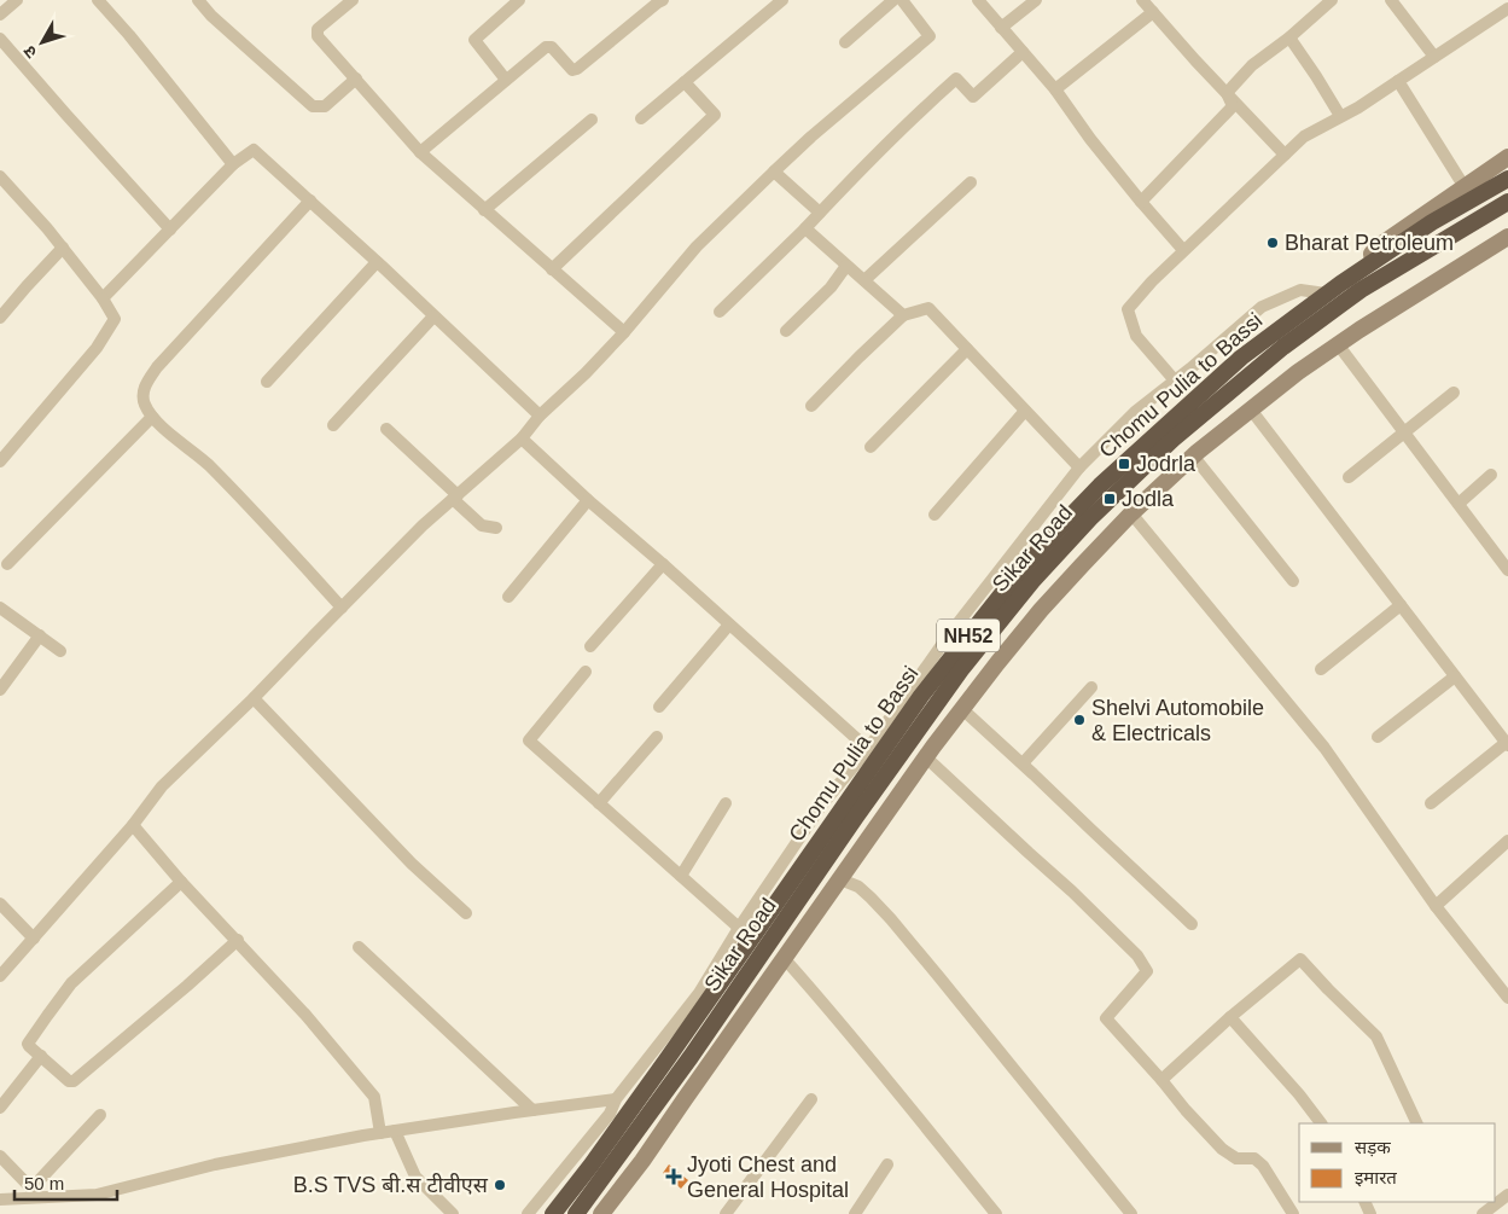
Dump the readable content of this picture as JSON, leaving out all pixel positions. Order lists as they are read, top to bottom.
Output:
{
  "streets": {
    "highway": ["Chomu Pulia to Bassi", "Sikar Road", "NH52"]
  },
  "places": {
    "other": ["Bharat Petroleum", "Shelvi Automobile & Electricals", "B.S TVS बी.स टीवीएस"],
    "transit": ["Jodrla", "Jodla"],
    "health": ["Jyoti Chest and General Hospital"]
  },
  "legend": ["सड़क", "इमारत"],
  "scale_bar": "50 m",
  "north": "bottom left"
}
